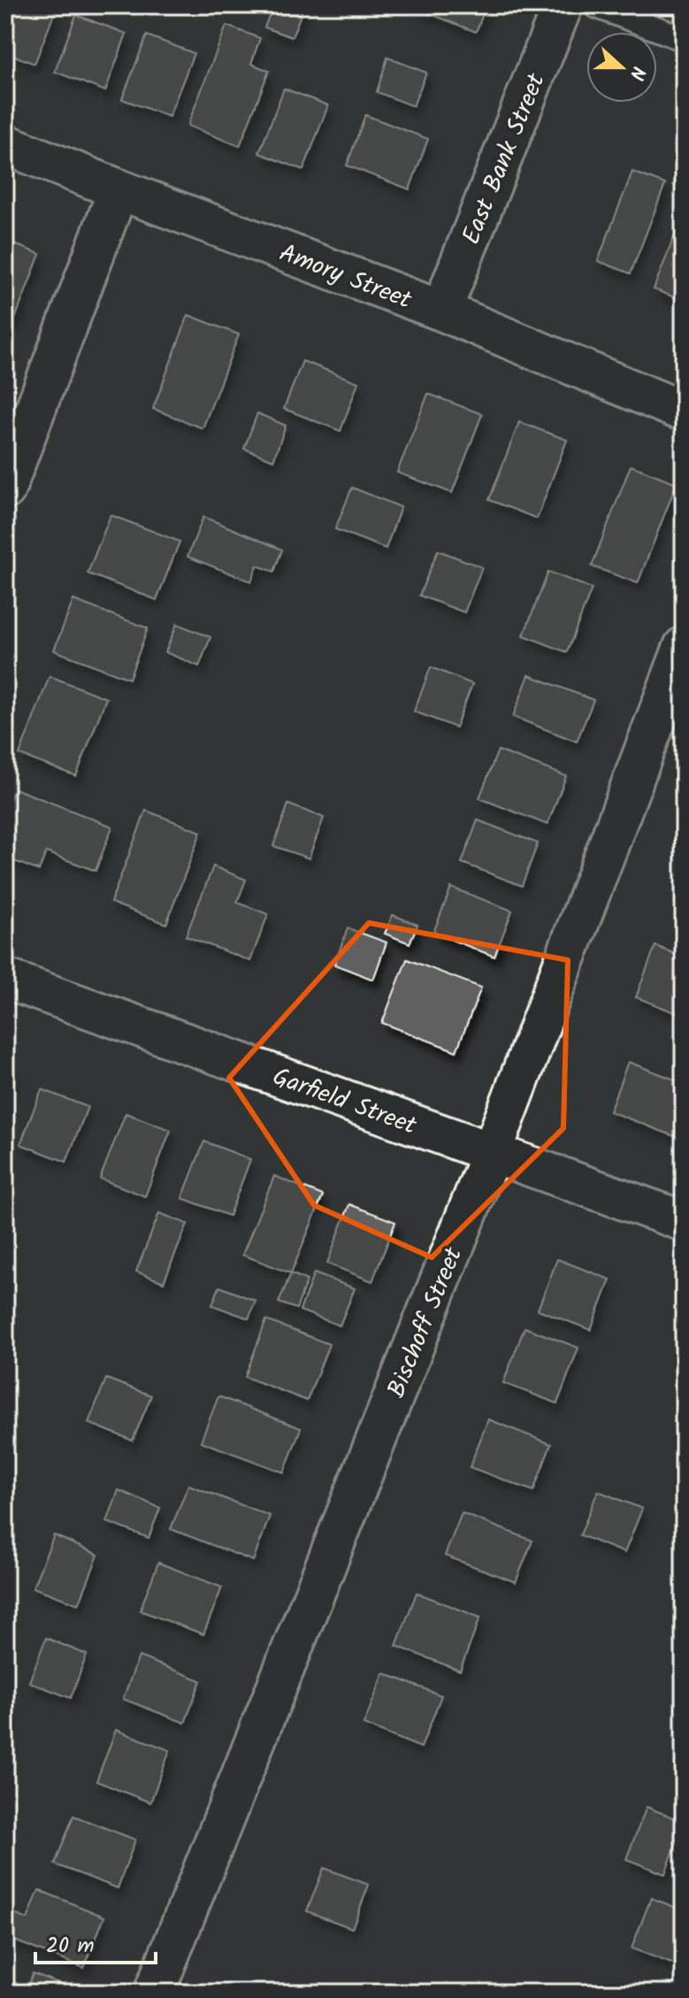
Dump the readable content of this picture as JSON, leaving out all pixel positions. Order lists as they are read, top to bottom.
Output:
{
  "streets": {
    "street": [
      "East Bank Street",
      "Amory Street",
      "Garfield Street",
      "Bischoff Street"
    ]
  },
  "crossings": [
    ["East Bank Street", "Amory Street"],
    ["Garfield Street", "Bischoff Street"]
  ],
  "scale_bar": "20 m",
  "north": "right"
}
